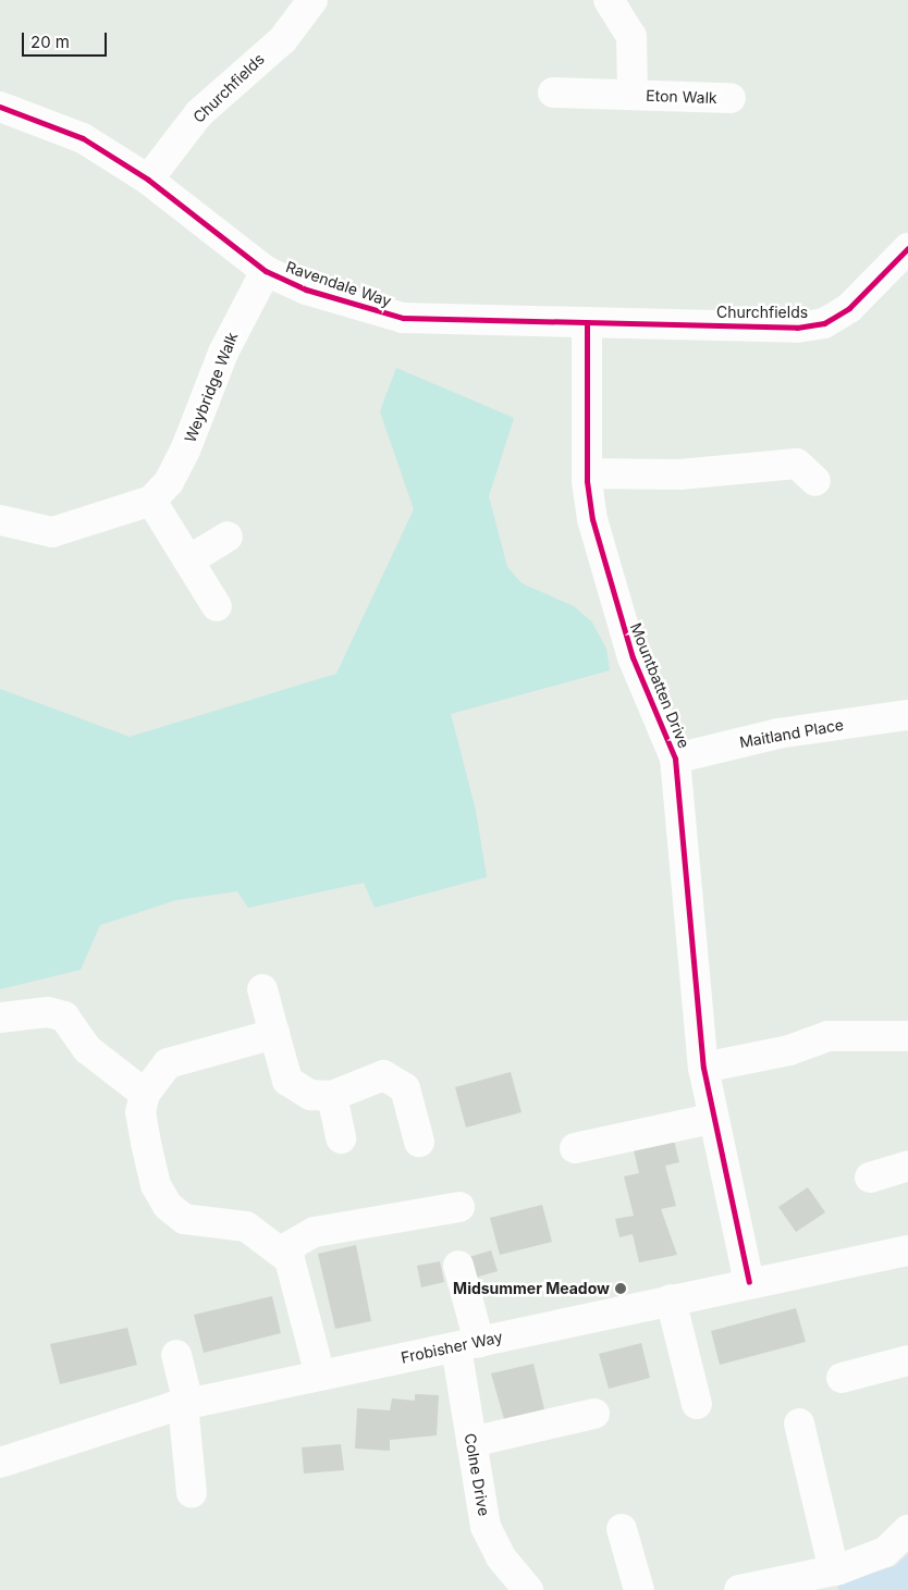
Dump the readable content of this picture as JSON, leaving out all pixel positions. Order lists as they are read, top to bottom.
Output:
{
  "streets": {
    "street": [
      "Churchfields",
      "Eton Walk",
      "Ravendale Way",
      "Weybridge Walk",
      "Mountbatten Drive",
      "Maitland Place",
      "Frobisher Way",
      "Colne Drive"
    ]
  },
  "crossings": [
    ["Churchfields", "Ravendale Way"],
    ["Churchfields", "Mountbatten Drive"],
    ["Ravendale Way", "Weybridge Walk"],
    ["Ravendale Way", "Mountbatten Drive"],
    ["Mountbatten Drive", "Maitland Place"],
    ["Mountbatten Drive", "Frobisher Way"],
    ["Frobisher Way", "Colne Drive"]
  ],
  "places": ["Midsummer Meadow"],
  "scale_bar": "20 m"
}
